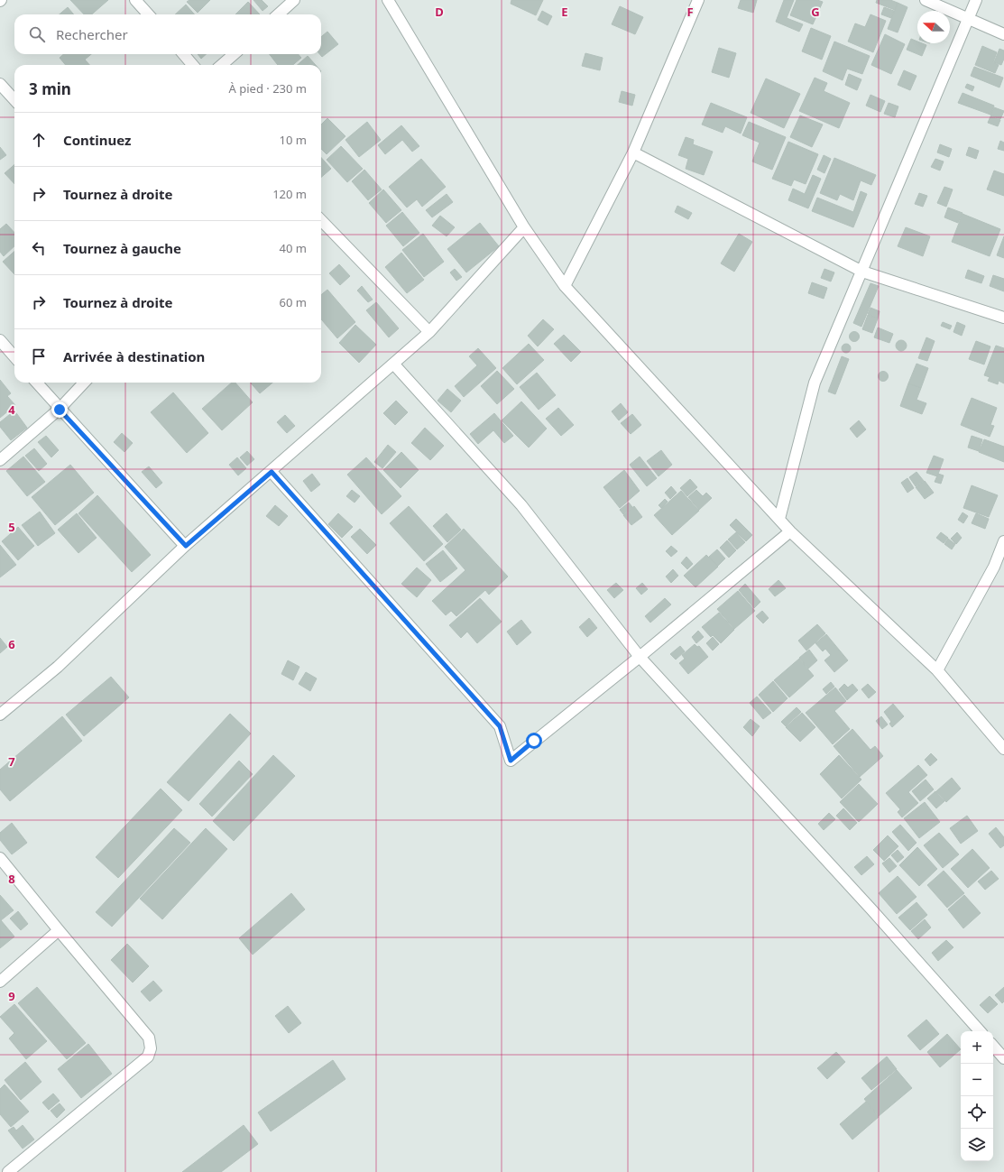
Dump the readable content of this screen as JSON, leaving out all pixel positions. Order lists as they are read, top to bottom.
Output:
{
  "north": "left",
  "page": {
    "search": "Rechercher",
    "heading": ["3 min", "À pied · 230 m"],
    "list": [
      ["Continuez", "10 m"],
      ["Tournez à droite", "120 m"],
      ["Tournez à gauche", "40 m"],
      ["Tournez à droite", "60 m"],
      "Arrivée à destination"
    ],
    "map_buttons": ["+", "−"]
  },
  "grid": {
    "columns": [
      "D",
      "E",
      "F",
      "G"
    ],
    "rows": [
      "4",
      "5",
      "6",
      "7",
      "8",
      "9"
    ]
  }
}
